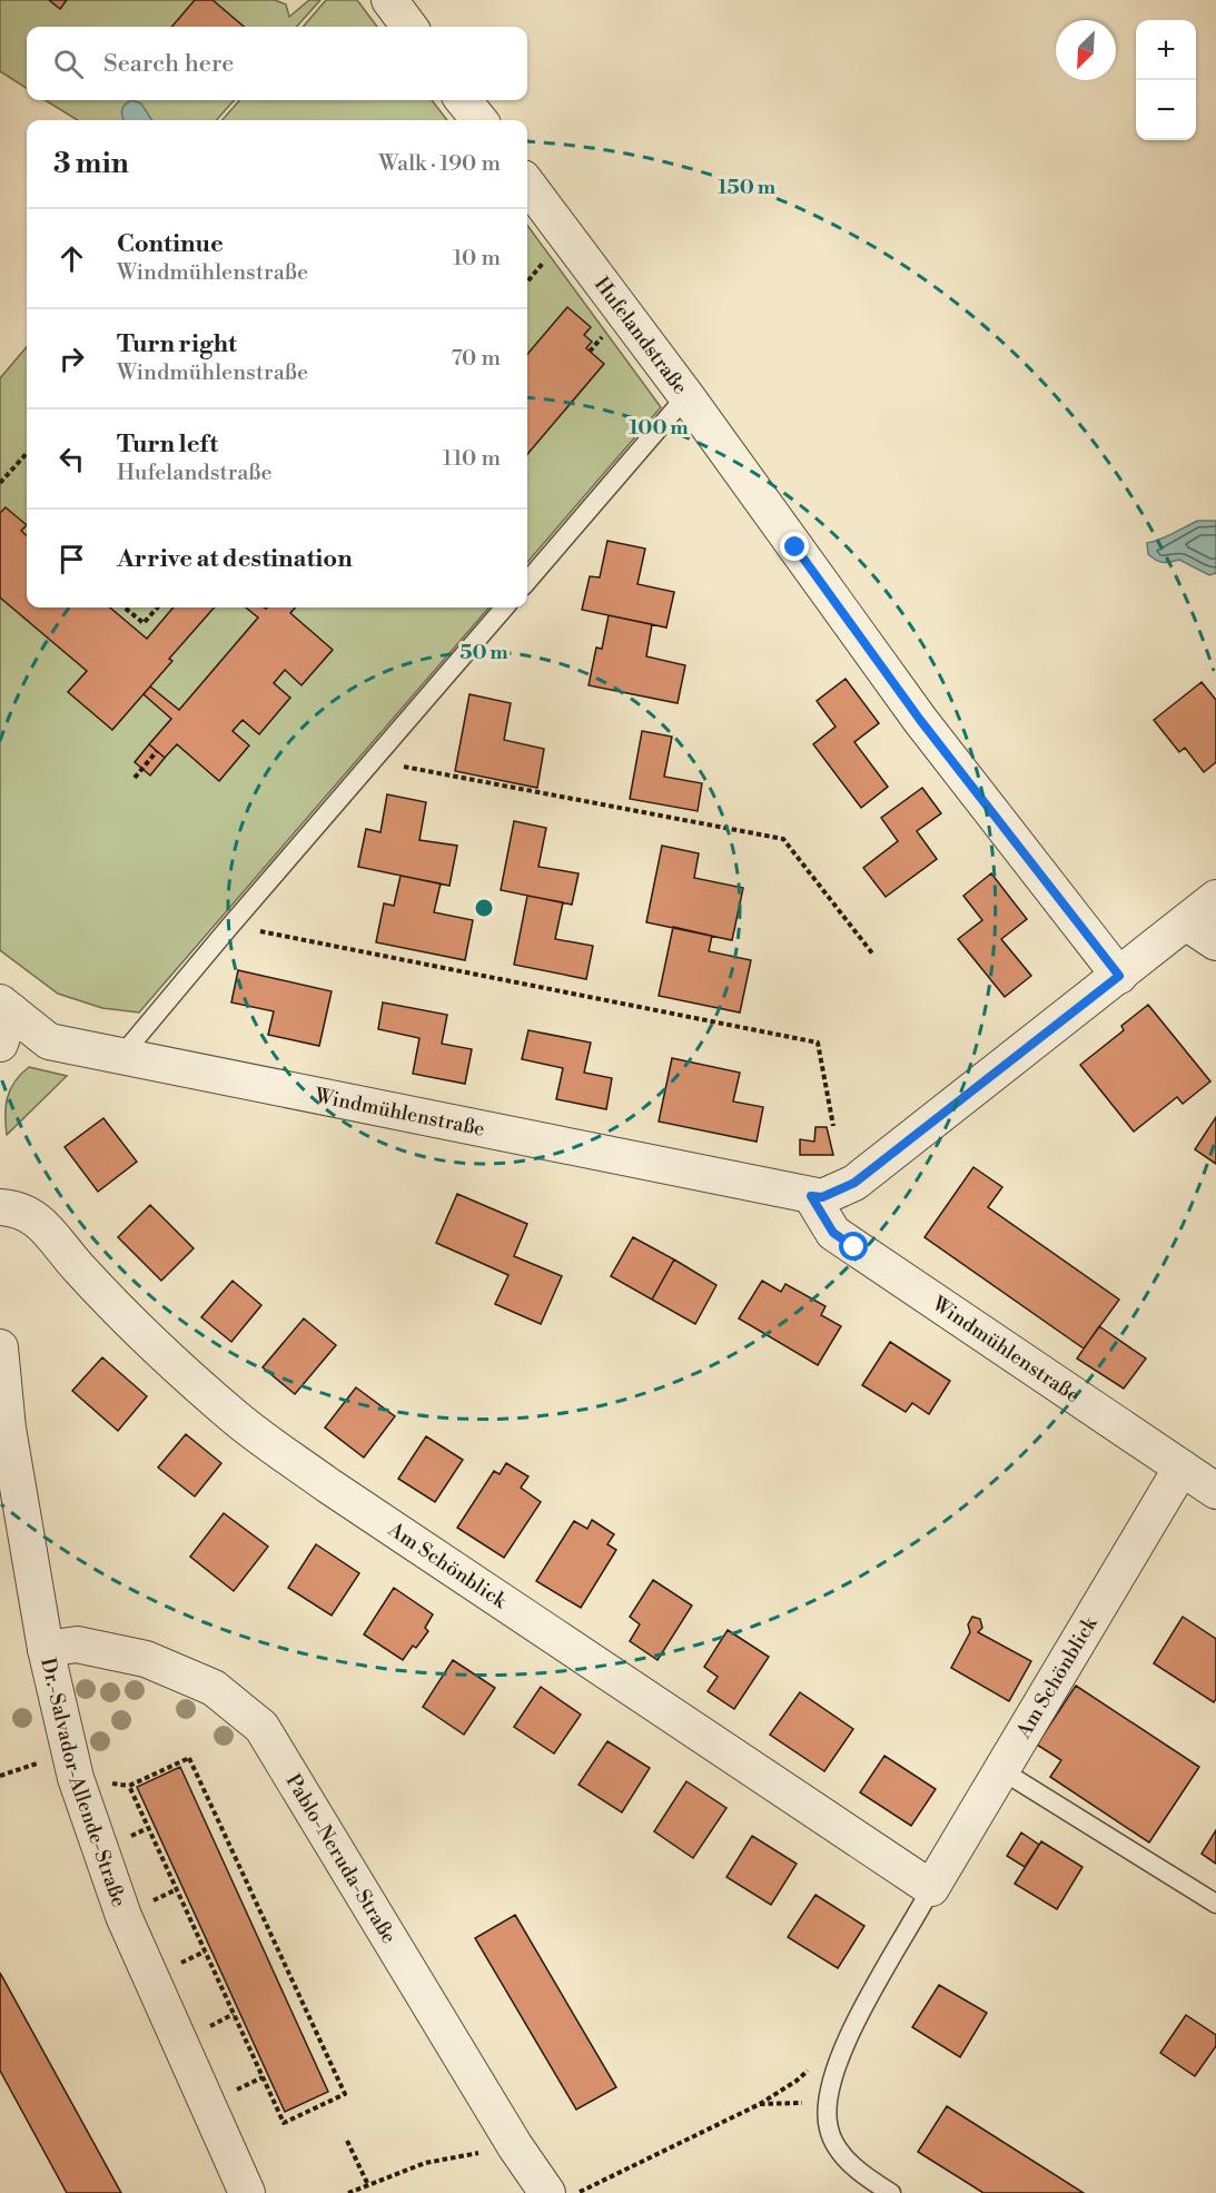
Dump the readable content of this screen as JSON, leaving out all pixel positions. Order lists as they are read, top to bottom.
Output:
{
  "streets": {
    "street": [
      "Hufelandstraße",
      "Windmühlenstraße",
      "Am Schönblick",
      "Dr.-Salvador-Allende-Straße",
      "Pablo-Neruda-Straße"
    ]
  },
  "crossings": [
    ["Hufelandstraße", "Windmühlenstraße"],
    ["Windmühlenstraße", "Am Schönblick"],
    ["Dr.-Salvador-Allende-Straße", "Pablo-Neruda-Straße"]
  ],
  "north": "bottom left",
  "page": {
    "map_buttons": ["+", "−"],
    "search": "Search here",
    "heading": ["3 min", "Walk · 190 m"],
    "list": [
      ["Continue", "Windmühlenstraße", "10 m"],
      ["Turn right", "Windmühlenstraße", "70 m"],
      ["Turn left", "Hufelandstraße", "110 m"],
      "Arrive at destination"
    ]
  },
  "rings": ["150 m", "100 m", "50 m"]
}
